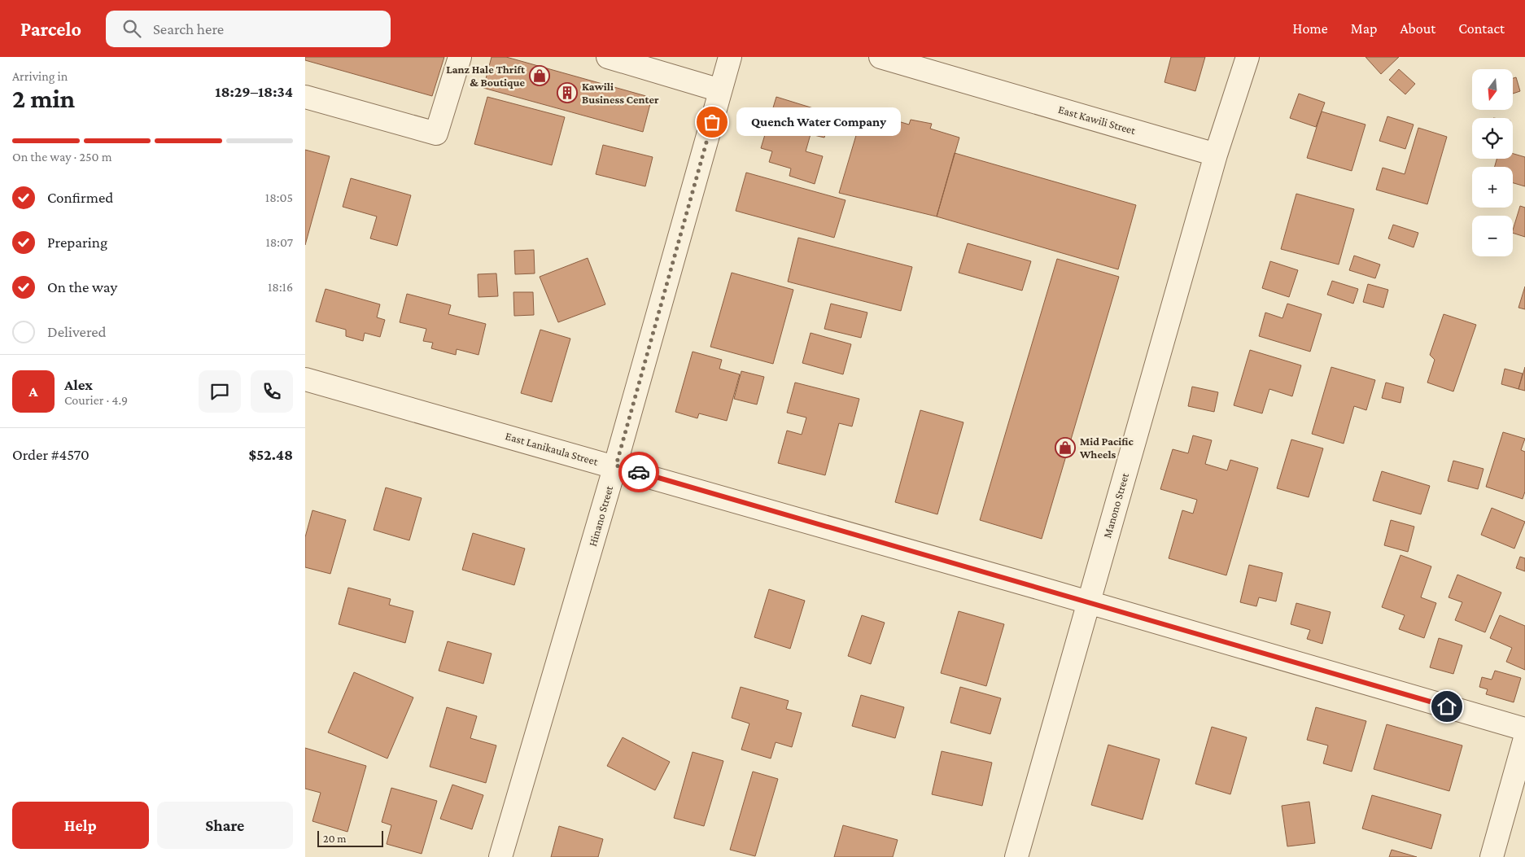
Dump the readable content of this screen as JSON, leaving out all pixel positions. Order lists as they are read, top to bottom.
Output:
{
  "streets": {
    "street": [
      "East Kawili Street",
      "East Lanikaula Street",
      "Manono Street",
      "Hinano Street"
    ]
  },
  "crossings": [
    ["East Kawili Street", "Manono Street"],
    ["East Lanikaula Street", "Manono Street"],
    ["East Lanikaula Street", "Hinano Street"]
  ],
  "places": {
    "shop": ["Lanz Hale Thrift & Boutique", "Mid Pacific Wheels"],
    "building": ["Kawili Business Center"],
    "other": ["Quench Water Company"]
  },
  "scale_bar": "20 m",
  "north": "bottom",
  "page": {
    "header": "Parcelo",
    "search": "Search here",
    "nav": [
      "Home",
      "Map",
      "About",
      "Contact"
    ],
    "heading": ["2 min", "Arriving in", "18:29–18:34"],
    "panel": [
      "Alex",
      "Courier · 4.9",
      "Order #4570",
      "$52.48"
    ],
    "map_buttons": ["+", "−"],
    "bubble": "Quench Water Company",
    "bar": "On the way · 250 m",
    "list": [
      ["Confirmed", "18:05"],
      ["Preparing", "18:07"],
      ["On the way", "18:16"],
      "Delivered"
    ],
    "round": "A",
    "buttons": ["Help", "Share"],
    "scale": "20 m"
  }
}
